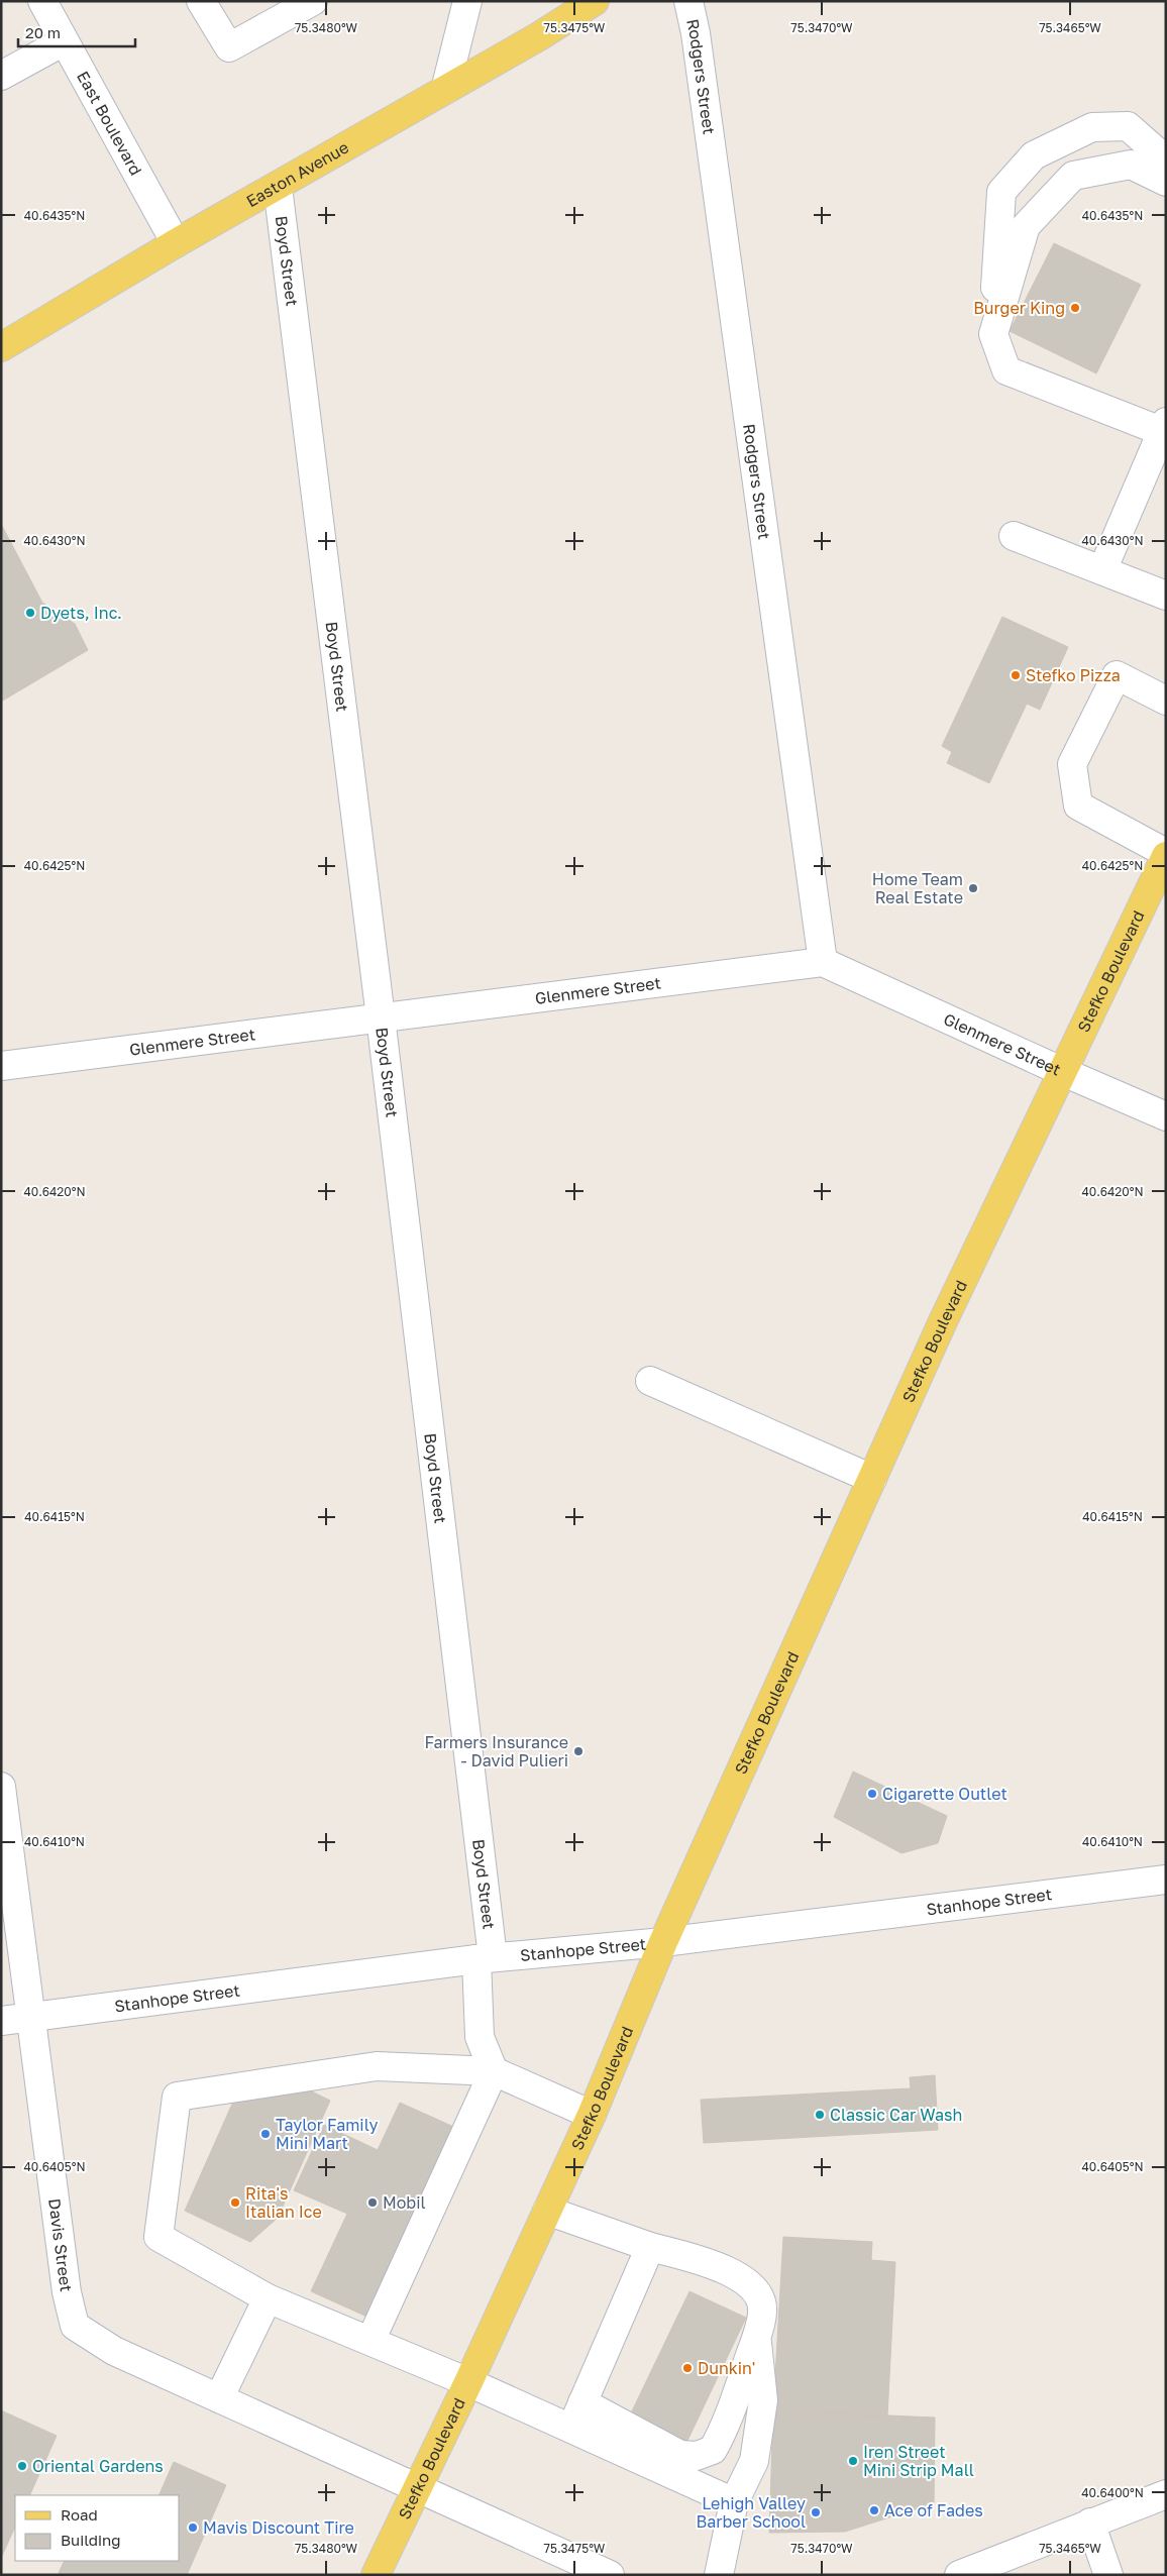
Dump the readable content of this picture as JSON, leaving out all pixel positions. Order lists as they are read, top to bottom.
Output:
{
  "streets": {
    "main road": ["Easton Avenue", "Stefko Boulevard"],
    "street": [
      "Rodgers Street",
      "East Boulevard",
      "Boyd Street",
      "Glenmere Street",
      "Stanhope Street",
      "Davis Street"
    ]
  },
  "crossings": [
    ["Rodgers Street", "Glenmere Street"],
    ["East Boulevard", "Easton Avenue"],
    ["Easton Avenue", "Boyd Street"],
    ["Boyd Street", "Glenmere Street"],
    ["Boyd Street", "Stanhope Street"],
    ["Stefko Boulevard", "Glenmere Street"],
    ["Stefko Boulevard", "Stanhope Street"],
    ["Stefko Boulevard", "Davis Street"],
    ["Stanhope Street", "Davis Street"]
  ],
  "places": [
    "Burger King",
    "Dyets, Inc.",
    "Stefko Pizza",
    "Home Team Real Estate",
    "Farmers Insurance - David Pulieri",
    "Cigarette Outlet",
    "Classic Car Wash",
    "Taylor Family Mini Mart",
    "Rita's Italian Ice",
    "Mobil",
    "Dunkin'",
    "Iren Street Mini Strip Mall",
    "Oriental Gardens",
    "Ace of Fades",
    "Lehigh Valley Barber School",
    "Mavis Discount Tire"
  ],
  "legend": ["Road", "Building"],
  "scale_bar": "20 m",
  "coordinates": [
    "75.3480°W",
    "75.3475°W",
    "75.3470°W",
    "75.3465°W",
    "40.6435°N",
    "40.6430°N",
    "40.6425°N",
    "40.6420°N",
    "40.6415°N",
    "40.6410°N",
    "40.6405°N",
    "40.6400°N"
  ]
}
